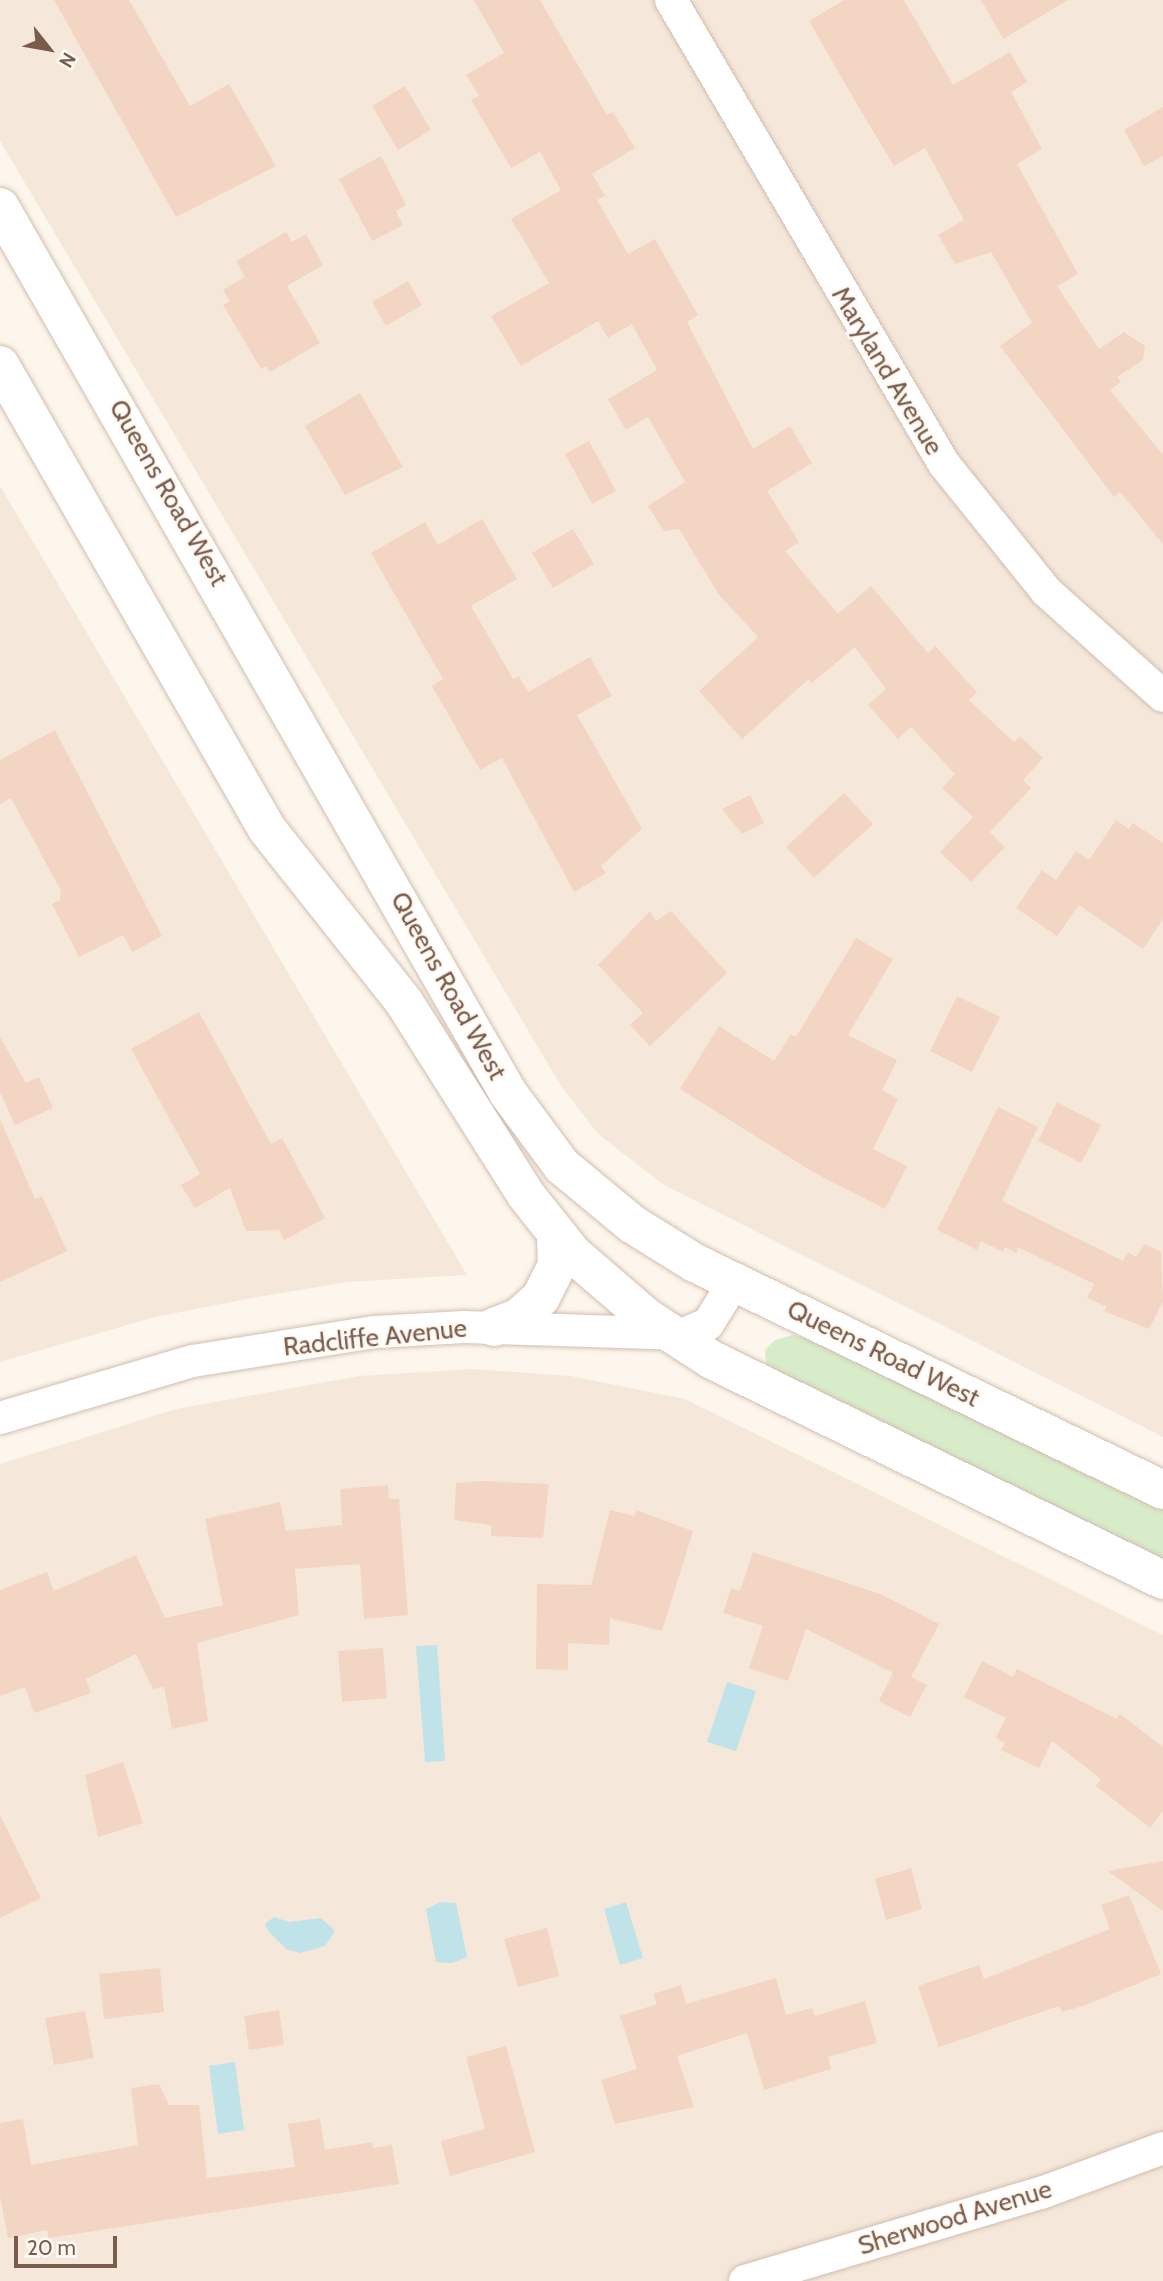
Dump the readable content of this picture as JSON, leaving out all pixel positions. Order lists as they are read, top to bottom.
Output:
{
  "streets": {
    "street": [
      "Maryland Avenue",
      "Queens Road West",
      "Radcliffe Avenue",
      "Sherwood Avenue"
    ]
  },
  "crossings": [
    ["Queens Road West", "Radcliffe Avenue"]
  ],
  "scale_bar": "20 m",
  "north": "bottom right"
}
